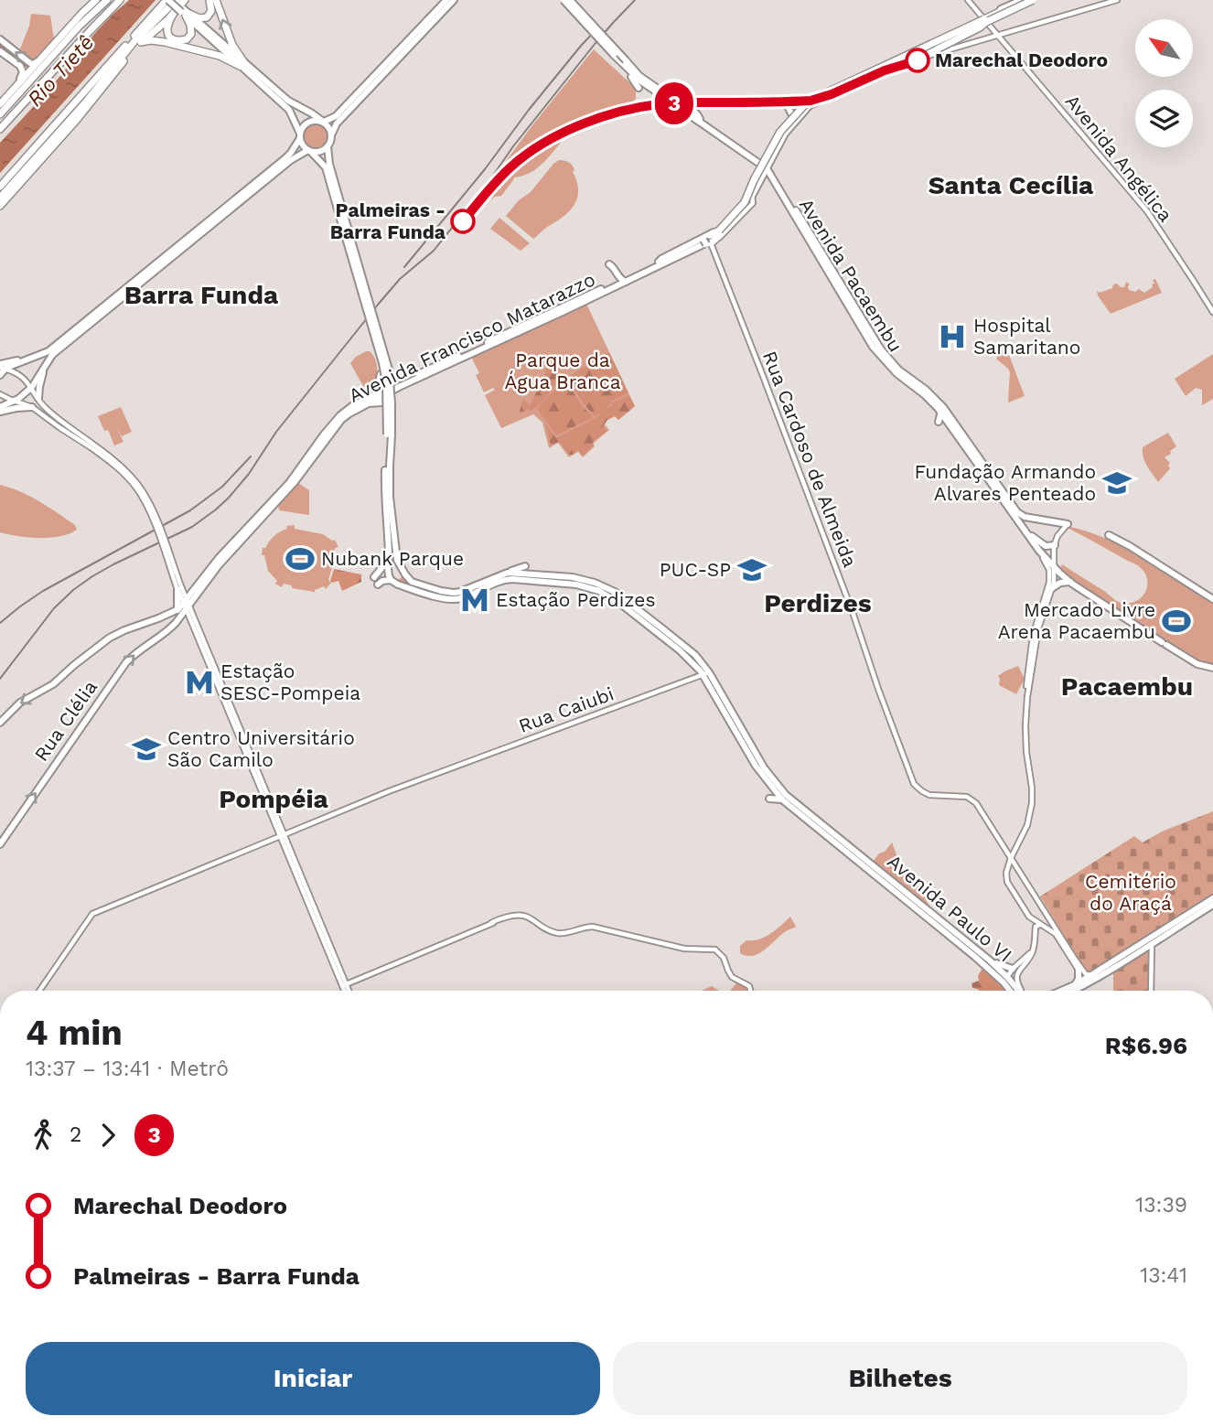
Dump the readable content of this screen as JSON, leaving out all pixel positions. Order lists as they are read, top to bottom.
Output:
{
  "streets": {
    "highway": ["Avenida Francisco Matarazzo"],
    "main road": [
      "Avenida Angélica",
      "Avenida Pacaembu",
      "Rua Cardoso de Almeida",
      "Rua Caiubi",
      "Rua Clélia",
      "Avenida Paulo VI"
    ]
  },
  "crossings": [
    ["Avenida Francisco Matarazzo", "Rua Cardoso de Almeida"],
    ["Avenida Francisco Matarazzo", "Rua Clélia"]
  ],
  "districts": [
    "Santa Cecília",
    "Barra Funda",
    "Perdizes",
    "Pacaembu",
    "Pompéia"
  ],
  "water": ["Rio Tietê"],
  "parks": ["Parque da Água Branca", "Cemitério do Araçá"],
  "places": {
    "other": ["Marechal Deodoro", "Palmeiras - Barra Funda"],
    "hospital": ["Hospital Samaritano"],
    "school or university": ["Fundação Armando Alvares Penteado", "PUC-SP", "Centro Universitário São Camilo"],
    "sports": ["Nubank Parque", "Mercado Livre Arena Pacaembu"],
    "metro station": ["Estação Perdizes", "Estação SESC-Pompeia"]
  },
  "lines": ["metro line 3"],
  "north": "top left",
  "page": {
    "on_map": "3",
    "heading": ["4 min", "13:37 – 13:41 · Metrô", "R$6.96"],
    "legs": ["2", "3"],
    "list": [
      {
        "name": "Marechal Deodoro",
        "value": "13:39"
      },
      {
        "name": "Palmeiras - Barra Funda",
        "value": "13:41"
      }
    ],
    "buttons": ["Iniciar", "Bilhetes"]
  }
}
